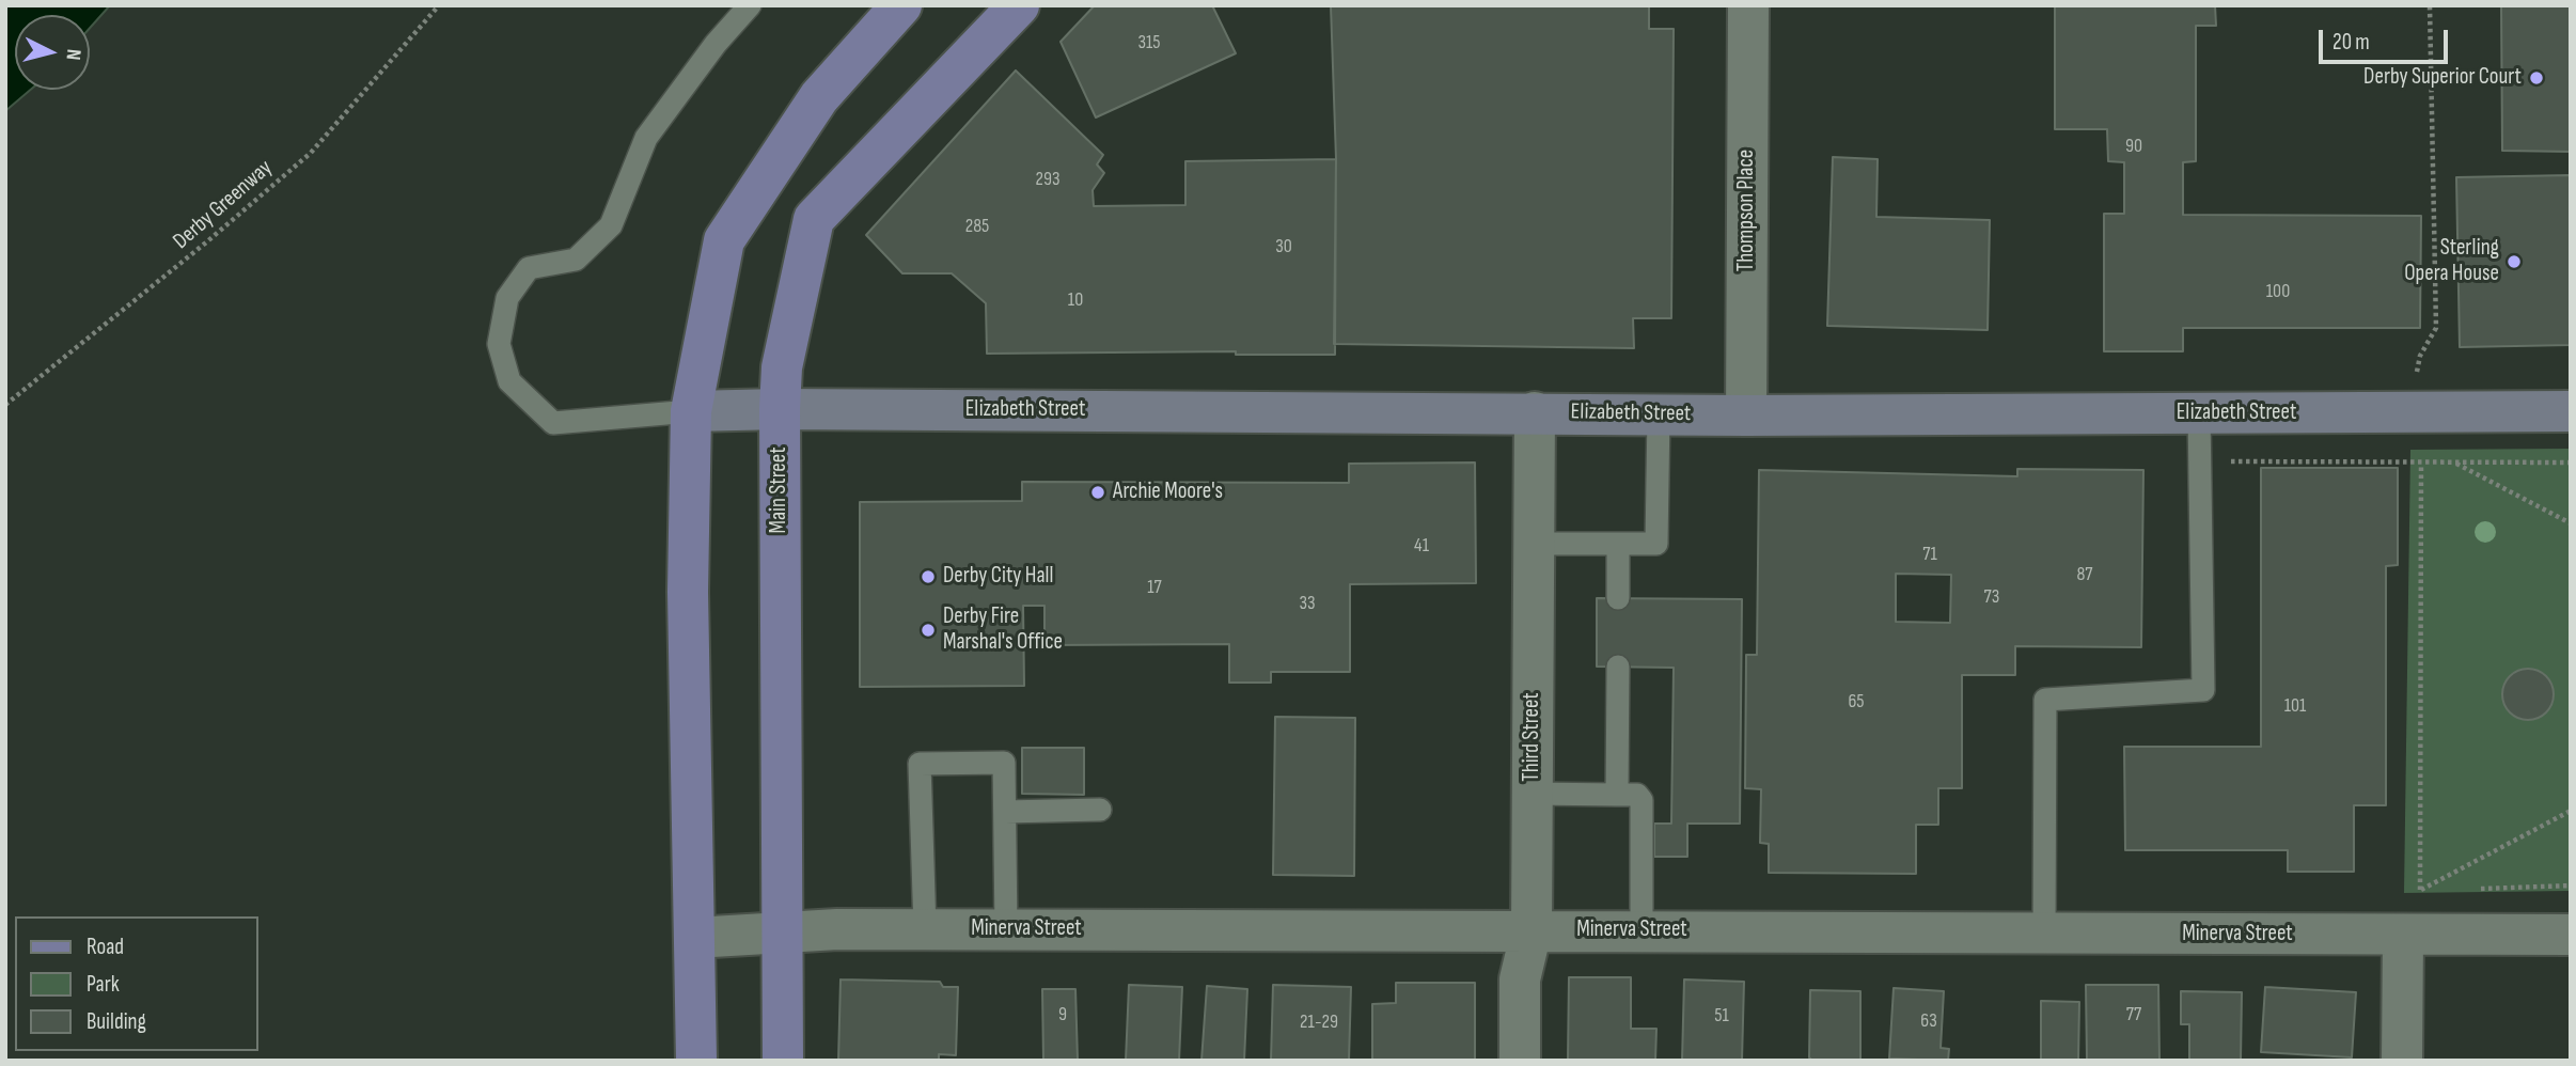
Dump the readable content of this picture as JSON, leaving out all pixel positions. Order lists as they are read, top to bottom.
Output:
{
  "streets": {
    "main road": ["Elizabeth Street", "Main Street"],
    "street": ["Thompson Place", "Third Street", "Minerva Street"],
    "path": ["Derby Greenway"]
  },
  "crossings": [
    ["Thompson Place", "Elizabeth Street"],
    ["Elizabeth Street", "Main Street"],
    ["Elizabeth Street", "Third Street"],
    ["Main Street", "Minerva Street"],
    ["Third Street", "Minerva Street"]
  ],
  "places": [
    "Derby Superior Court",
    "Sterling Opera House",
    "Archie Moore's",
    "Derby City Hall",
    "Derby Fire Marshal's Office"
  ],
  "house_numbers": [
    "315",
    "90",
    "293",
    "285",
    "30",
    "100",
    "10",
    "41",
    "71",
    "87",
    "17",
    "73",
    "33",
    "65",
    "101",
    "9",
    "77",
    "51",
    "63",
    "21-29"
  ],
  "legend": ["Road", "Park", "Building"],
  "scale_bar": "20 m",
  "north": "right"
}
